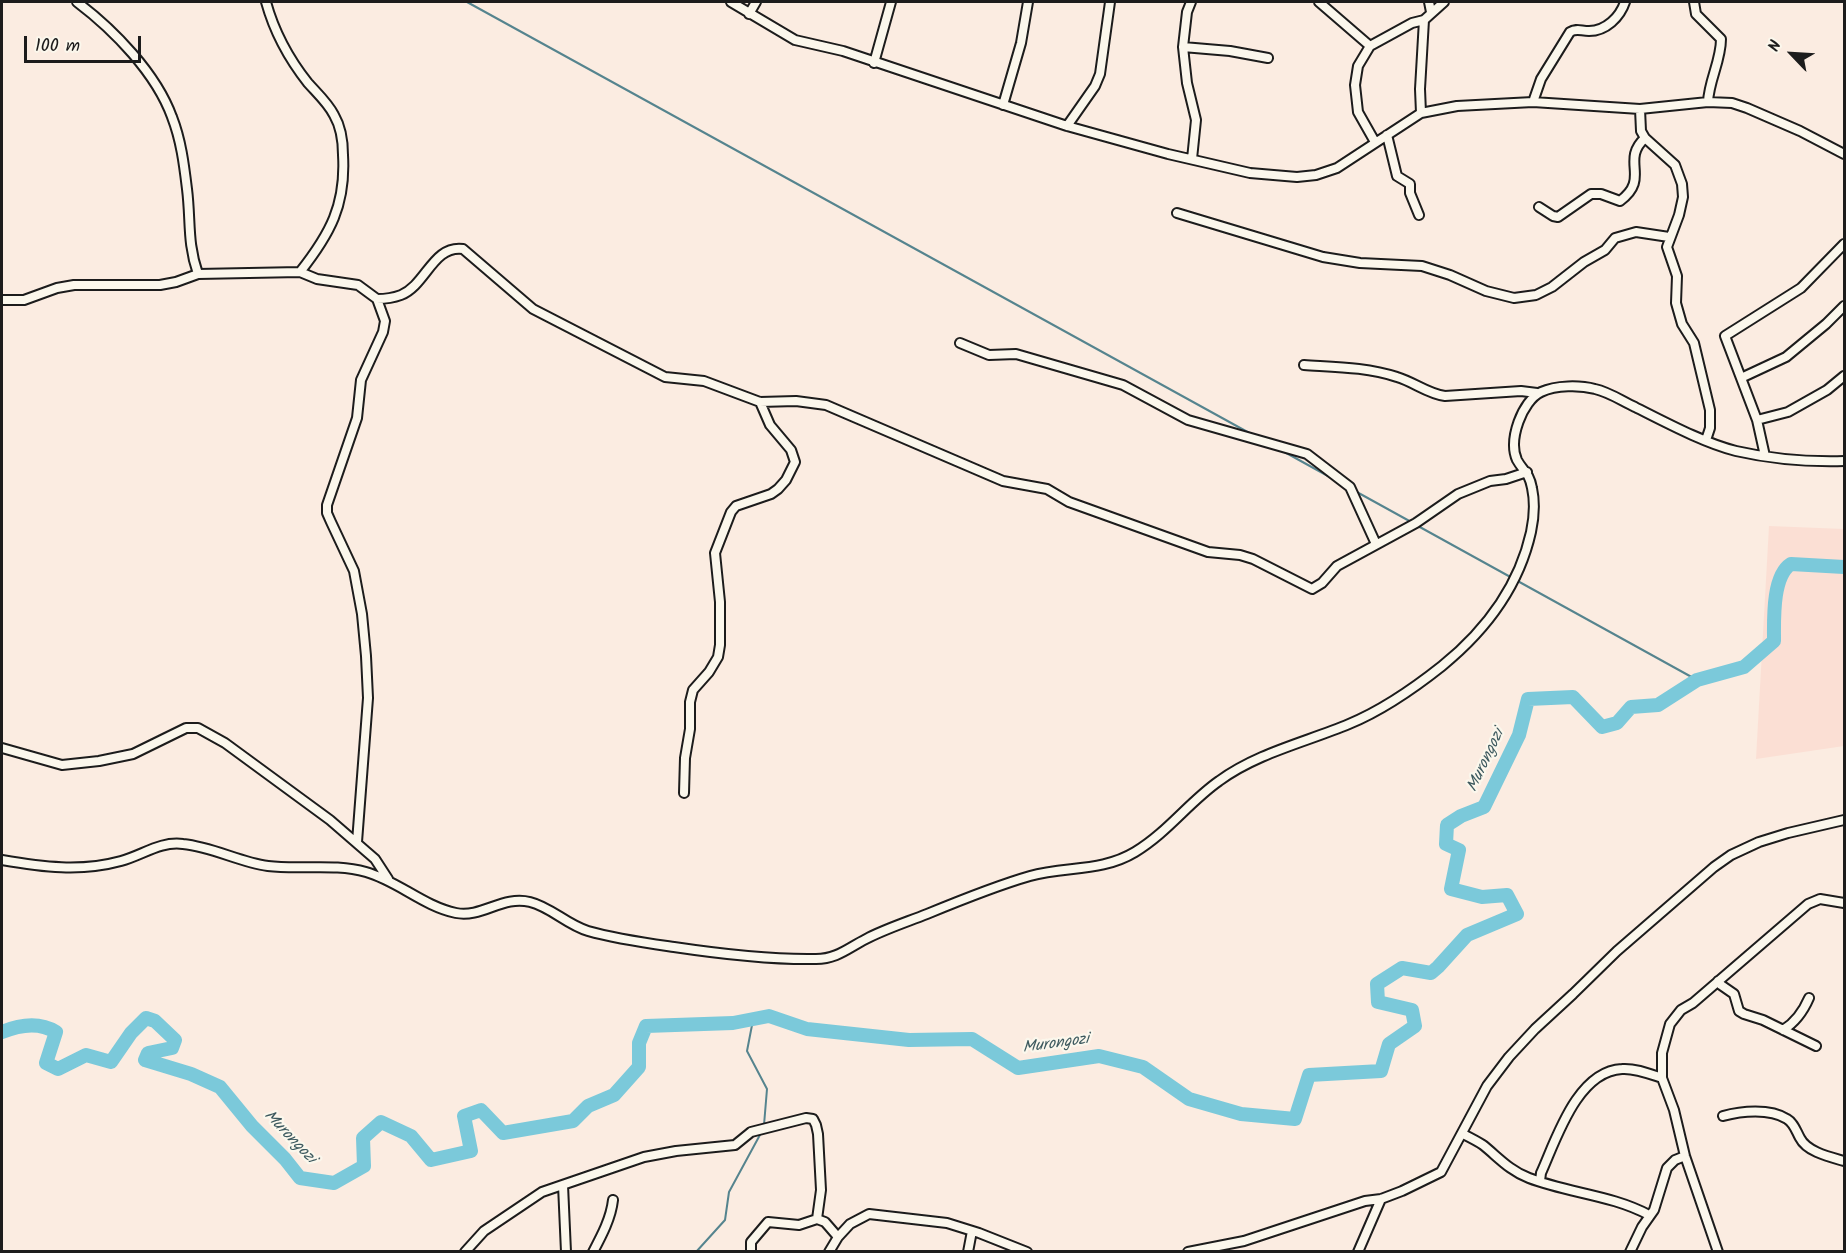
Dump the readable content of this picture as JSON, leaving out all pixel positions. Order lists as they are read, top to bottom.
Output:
{
  "water": ["Murongozi"],
  "scale_bar": "100 m",
  "north": "top left"
}
